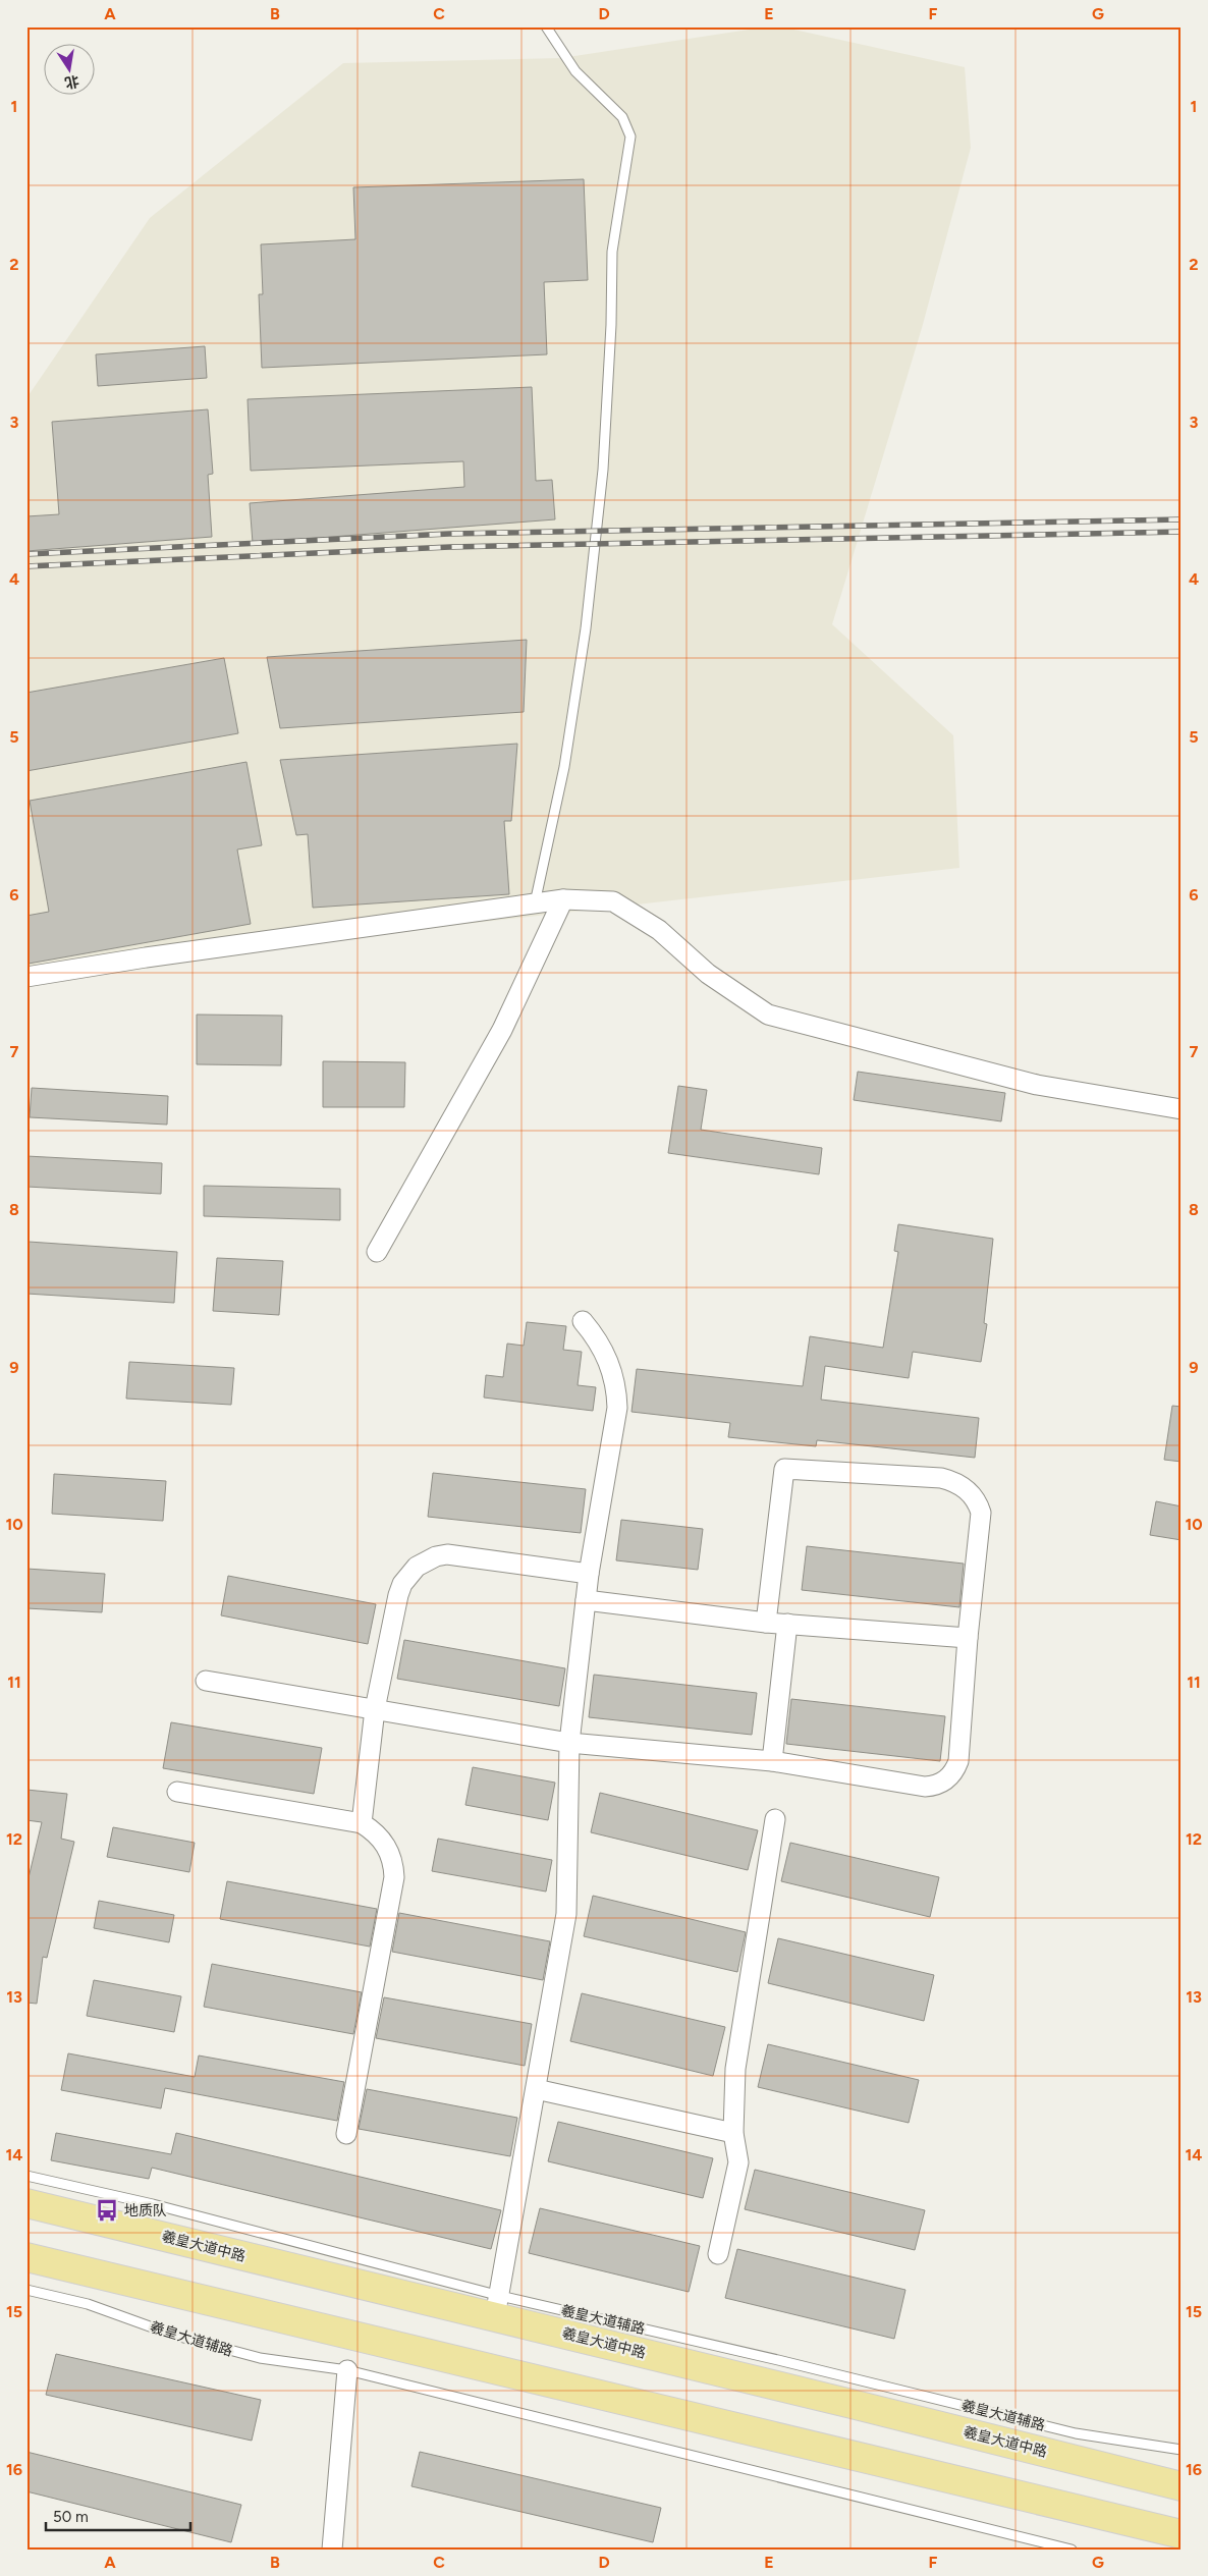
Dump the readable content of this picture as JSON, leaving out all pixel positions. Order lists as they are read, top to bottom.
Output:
{
  "streets": {
    "main road": ["羲皇大道中路"],
    "lane": ["羲皇大道辅路"]
  },
  "crossings": [
    ["羲皇大道中路", "羲皇大道辅路"]
  ],
  "places": {
    "bus stop": ["地质队"]
  },
  "scale_bar": "50 m",
  "north": "bottom",
  "grid": {
    "columns": [
      "A",
      "B",
      "C",
      "D",
      "E",
      "F",
      "G"
    ],
    "rows": [
      "1",
      "2",
      "3",
      "4",
      "5",
      "6",
      "7",
      "8",
      "9",
      "10",
      "11",
      "12",
      "13",
      "14",
      "15",
      "16"
    ]
  }
}
